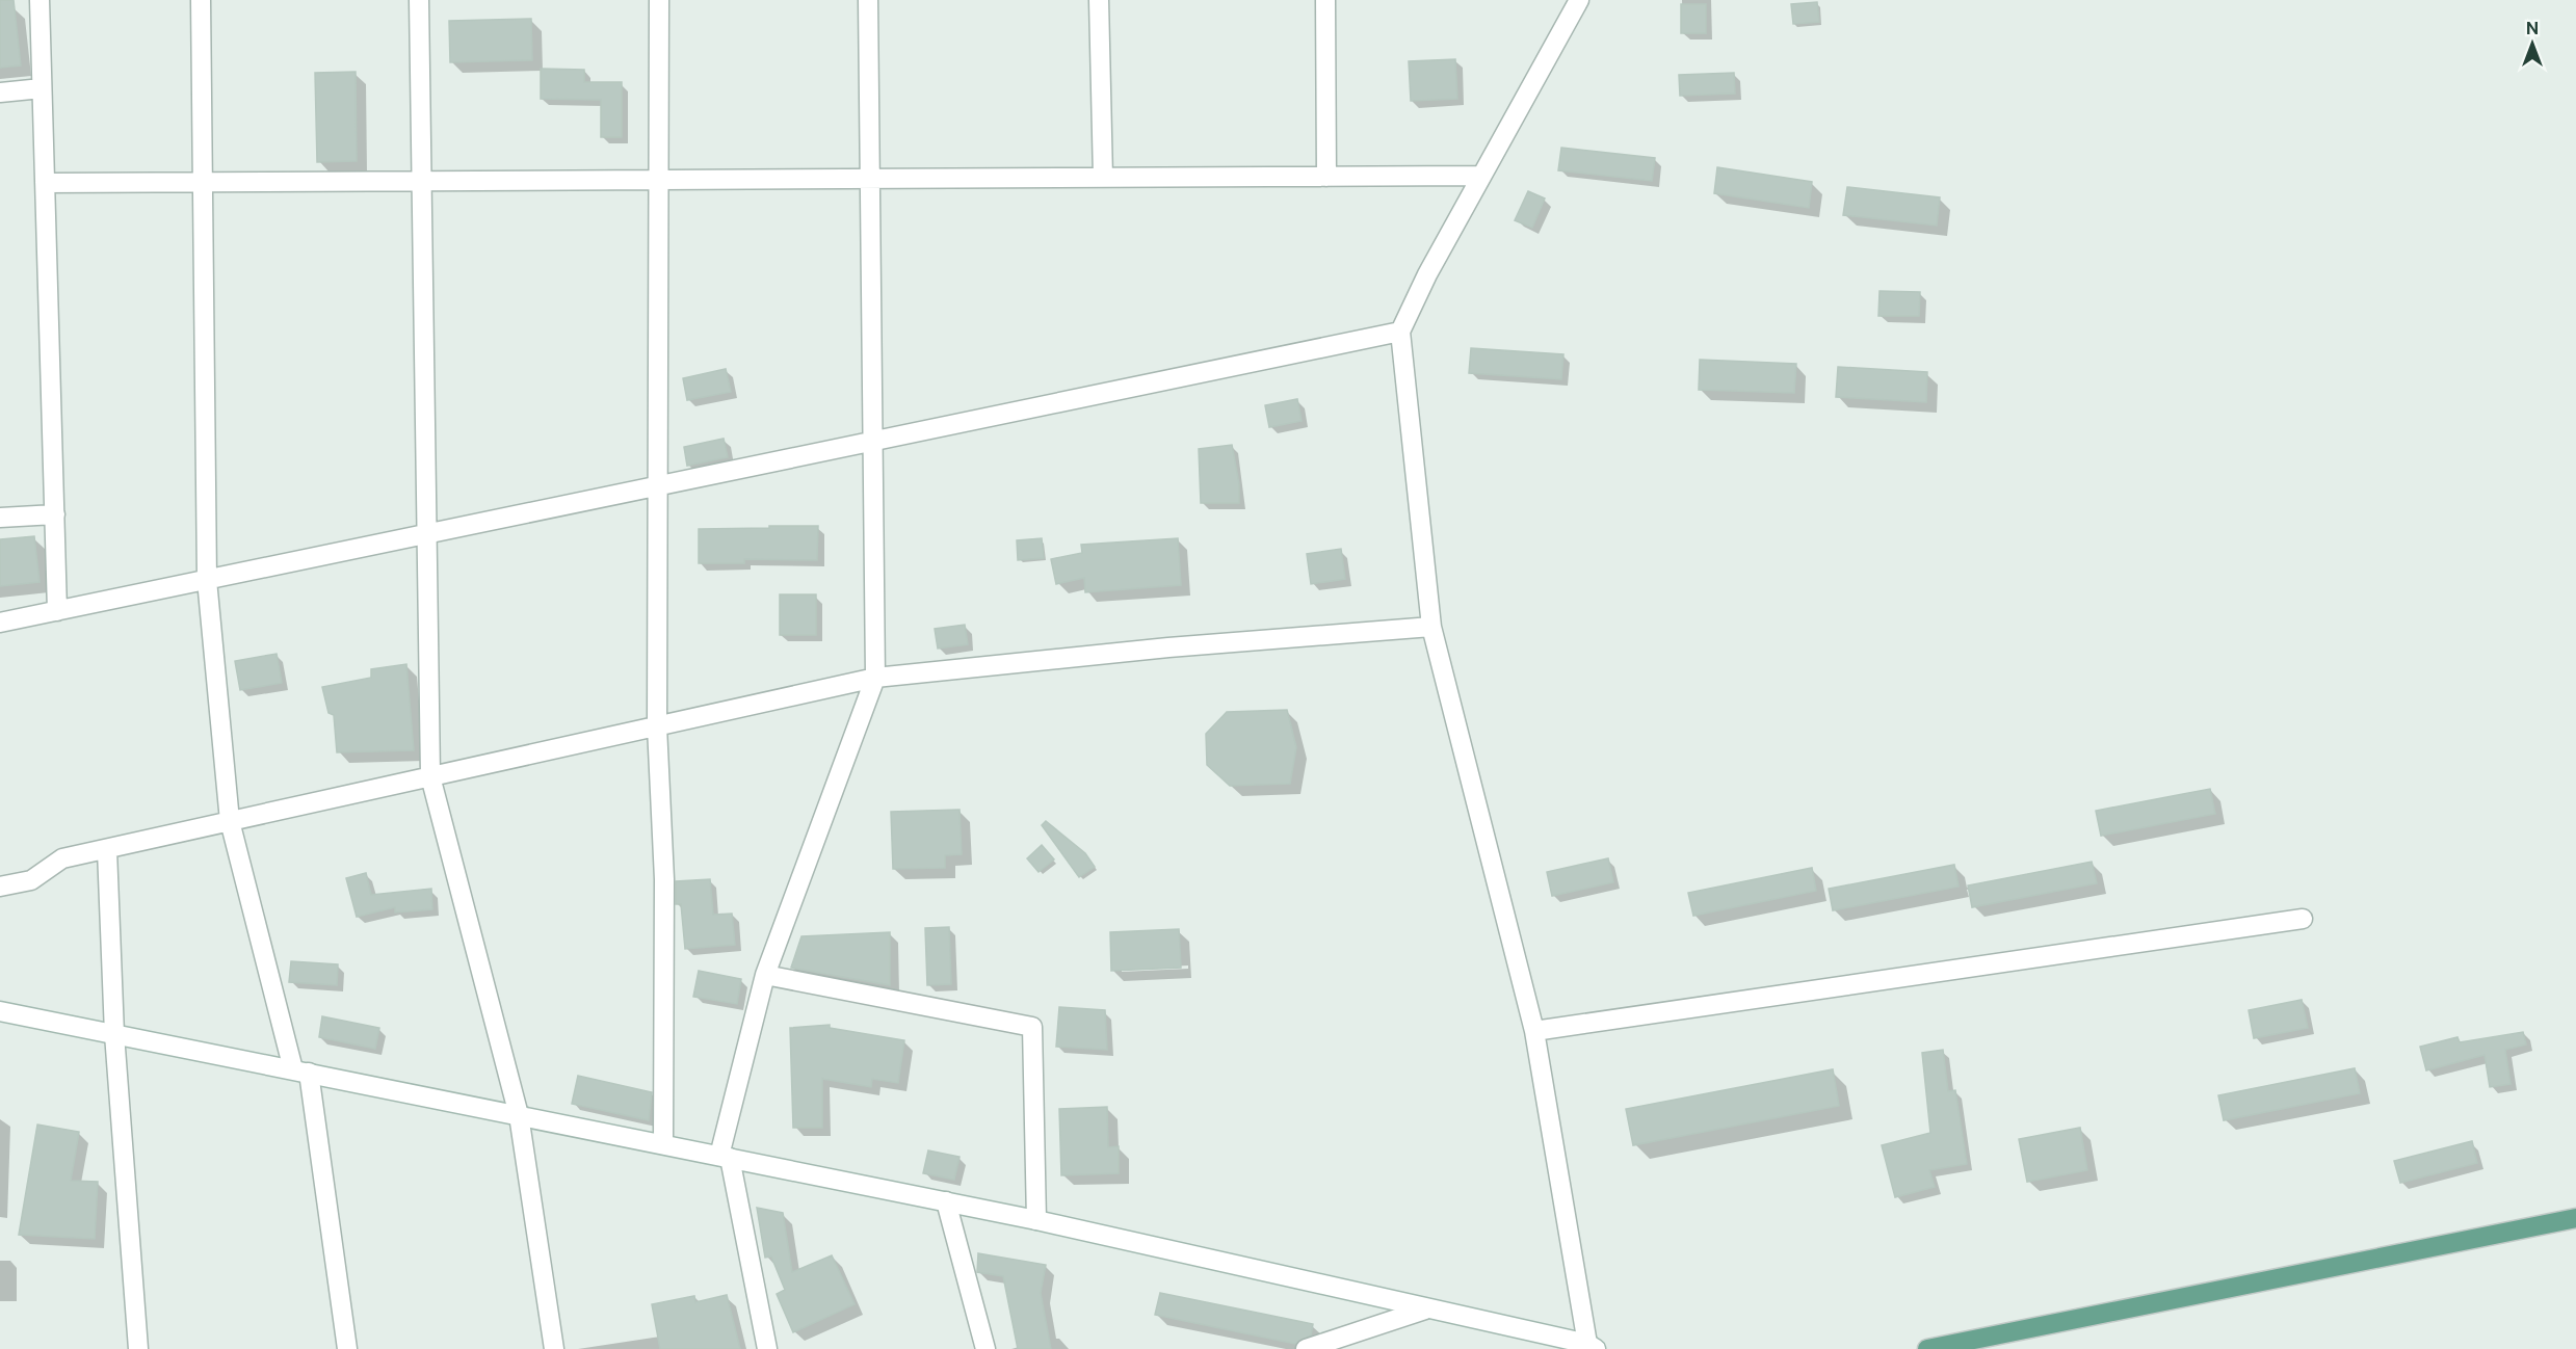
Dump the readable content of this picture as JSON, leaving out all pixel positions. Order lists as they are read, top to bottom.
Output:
{
  "north": "top"
}
